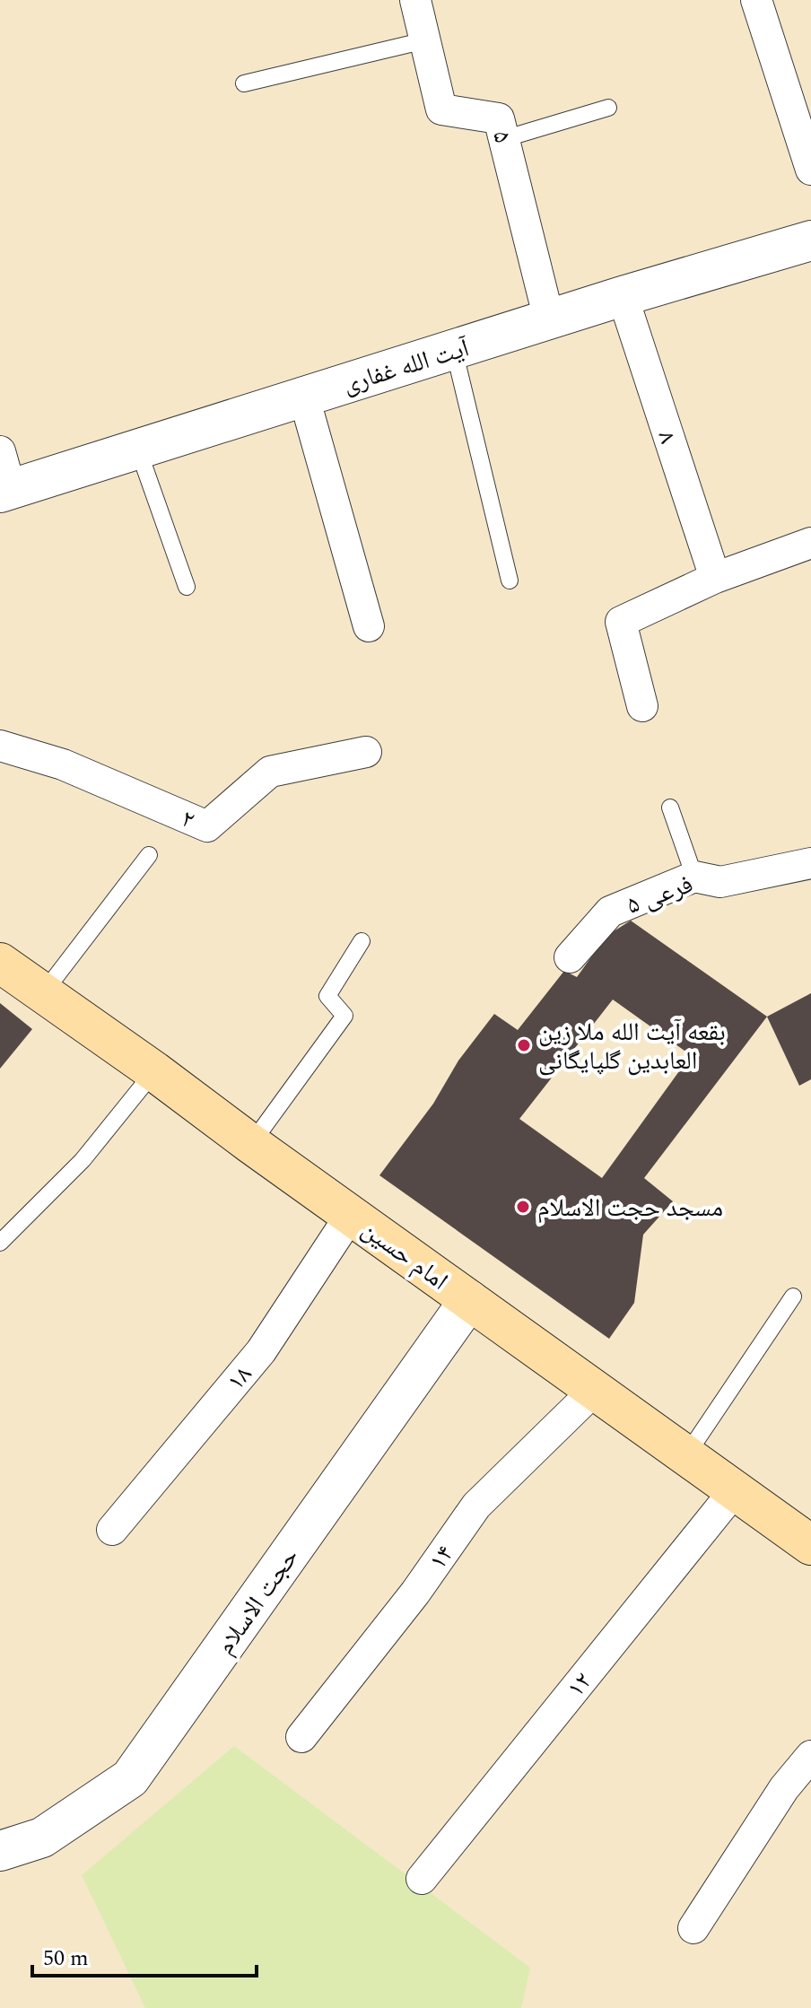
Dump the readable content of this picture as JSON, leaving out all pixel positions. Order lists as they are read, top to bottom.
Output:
{
  "streets": {
    "main road": ["امام حسین"],
    "street": [
      "۵",
      "آیت الله غفاری",
      "۸",
      "۲",
      "فرعی ۵",
      "۱۸",
      "۱۴",
      "حجت الاسلام",
      "۱۲"
    ]
  },
  "crossings": [
    ["۵", "آیت الله غفاری"],
    ["آیت الله غفاری", "۸"],
    ["امام حسین", "۱۸"],
    ["امام حسین", "۱۴"],
    ["امام حسین", "حجت الاسلام"],
    ["امام حسین", "۱۲"]
  ],
  "places": ["بقعه آیت الله ملا زین العابدین گلپایگانی", "مسجد حجت الاسلام"],
  "scale_bar": "50 m"
}
